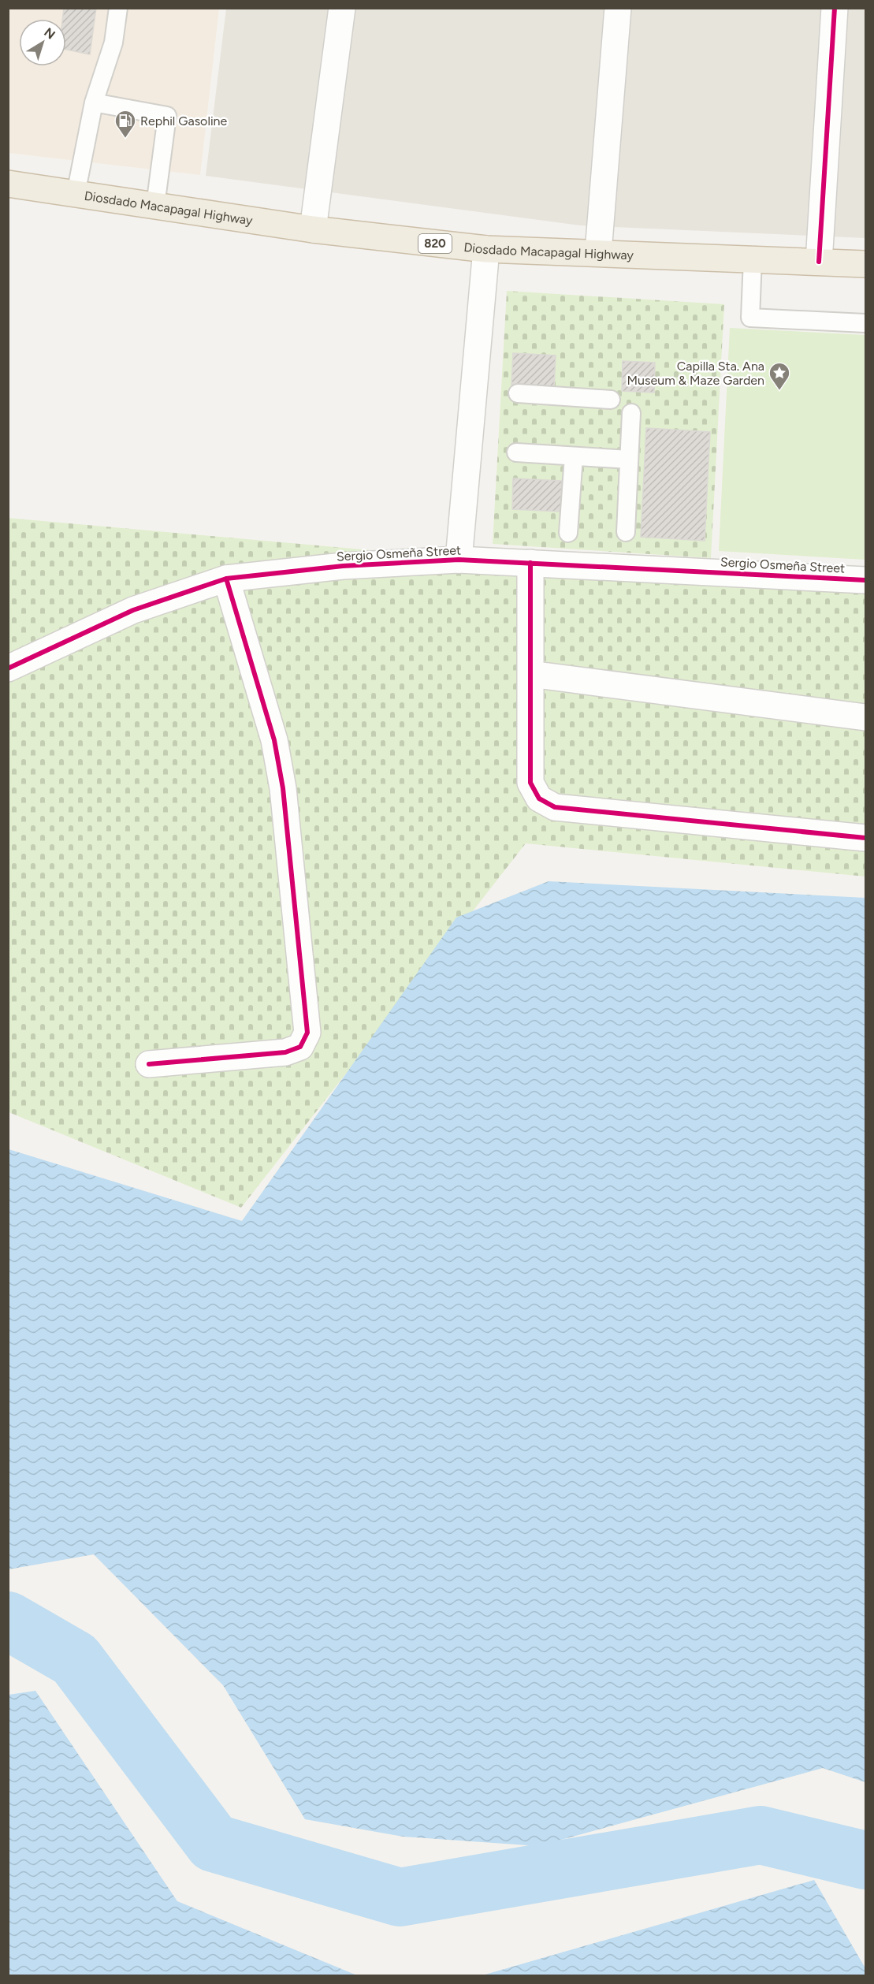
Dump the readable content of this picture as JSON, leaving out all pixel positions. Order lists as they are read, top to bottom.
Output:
{
  "streets": {
    "highway": ["Diosdado Macapagal Highway", "820"],
    "street": ["Sergio Osmeña Street"]
  },
  "places": {
    "fuel station": ["Rephil Gasoline"],
    "place": ["Capilla Sta. Ana Museum & Maze Garden"]
  },
  "north": "top right"
}
